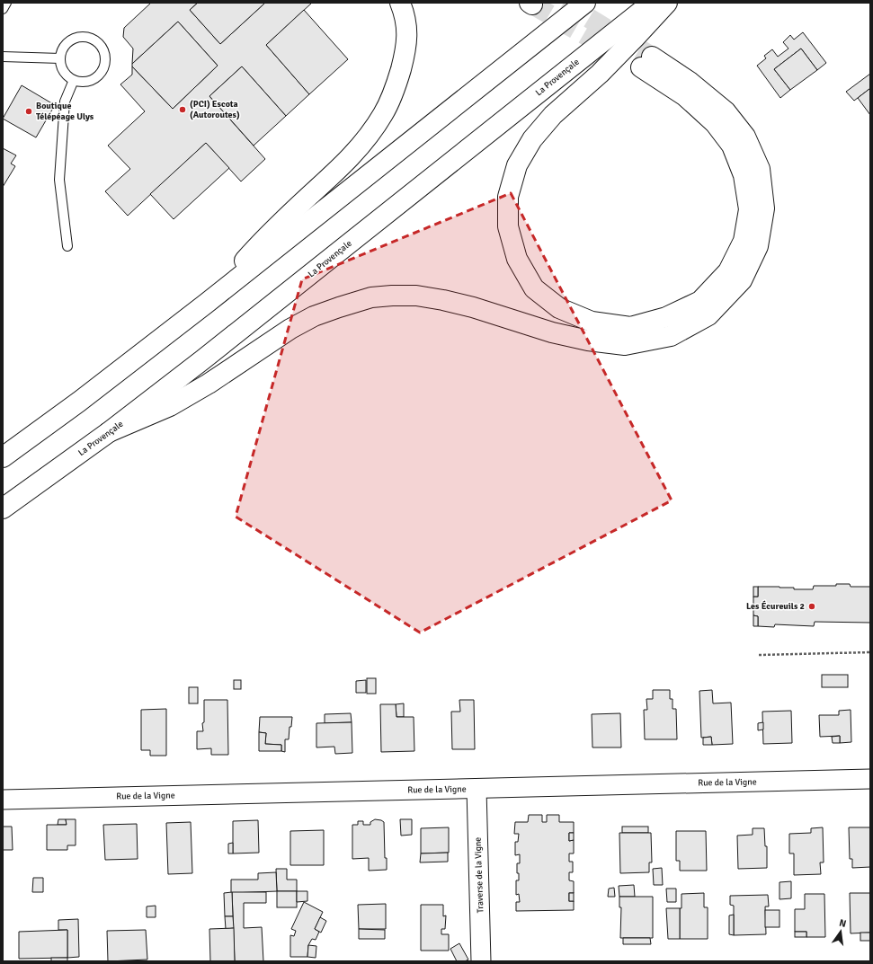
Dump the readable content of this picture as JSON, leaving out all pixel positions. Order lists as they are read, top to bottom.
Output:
{
  "streets": {
    "highway": ["La Provençale"],
    "street": ["Rue de la Vigne", "Traverse de la Vigne"]
  },
  "crossings": [
    ["Rue de la Vigne", "Traverse de la Vigne"]
  ],
  "places": ["(PCI) Escota (Autoroutes)", "Boutique Télépéage Ulys", "Les Écureuils 2"],
  "north": "top"
}
